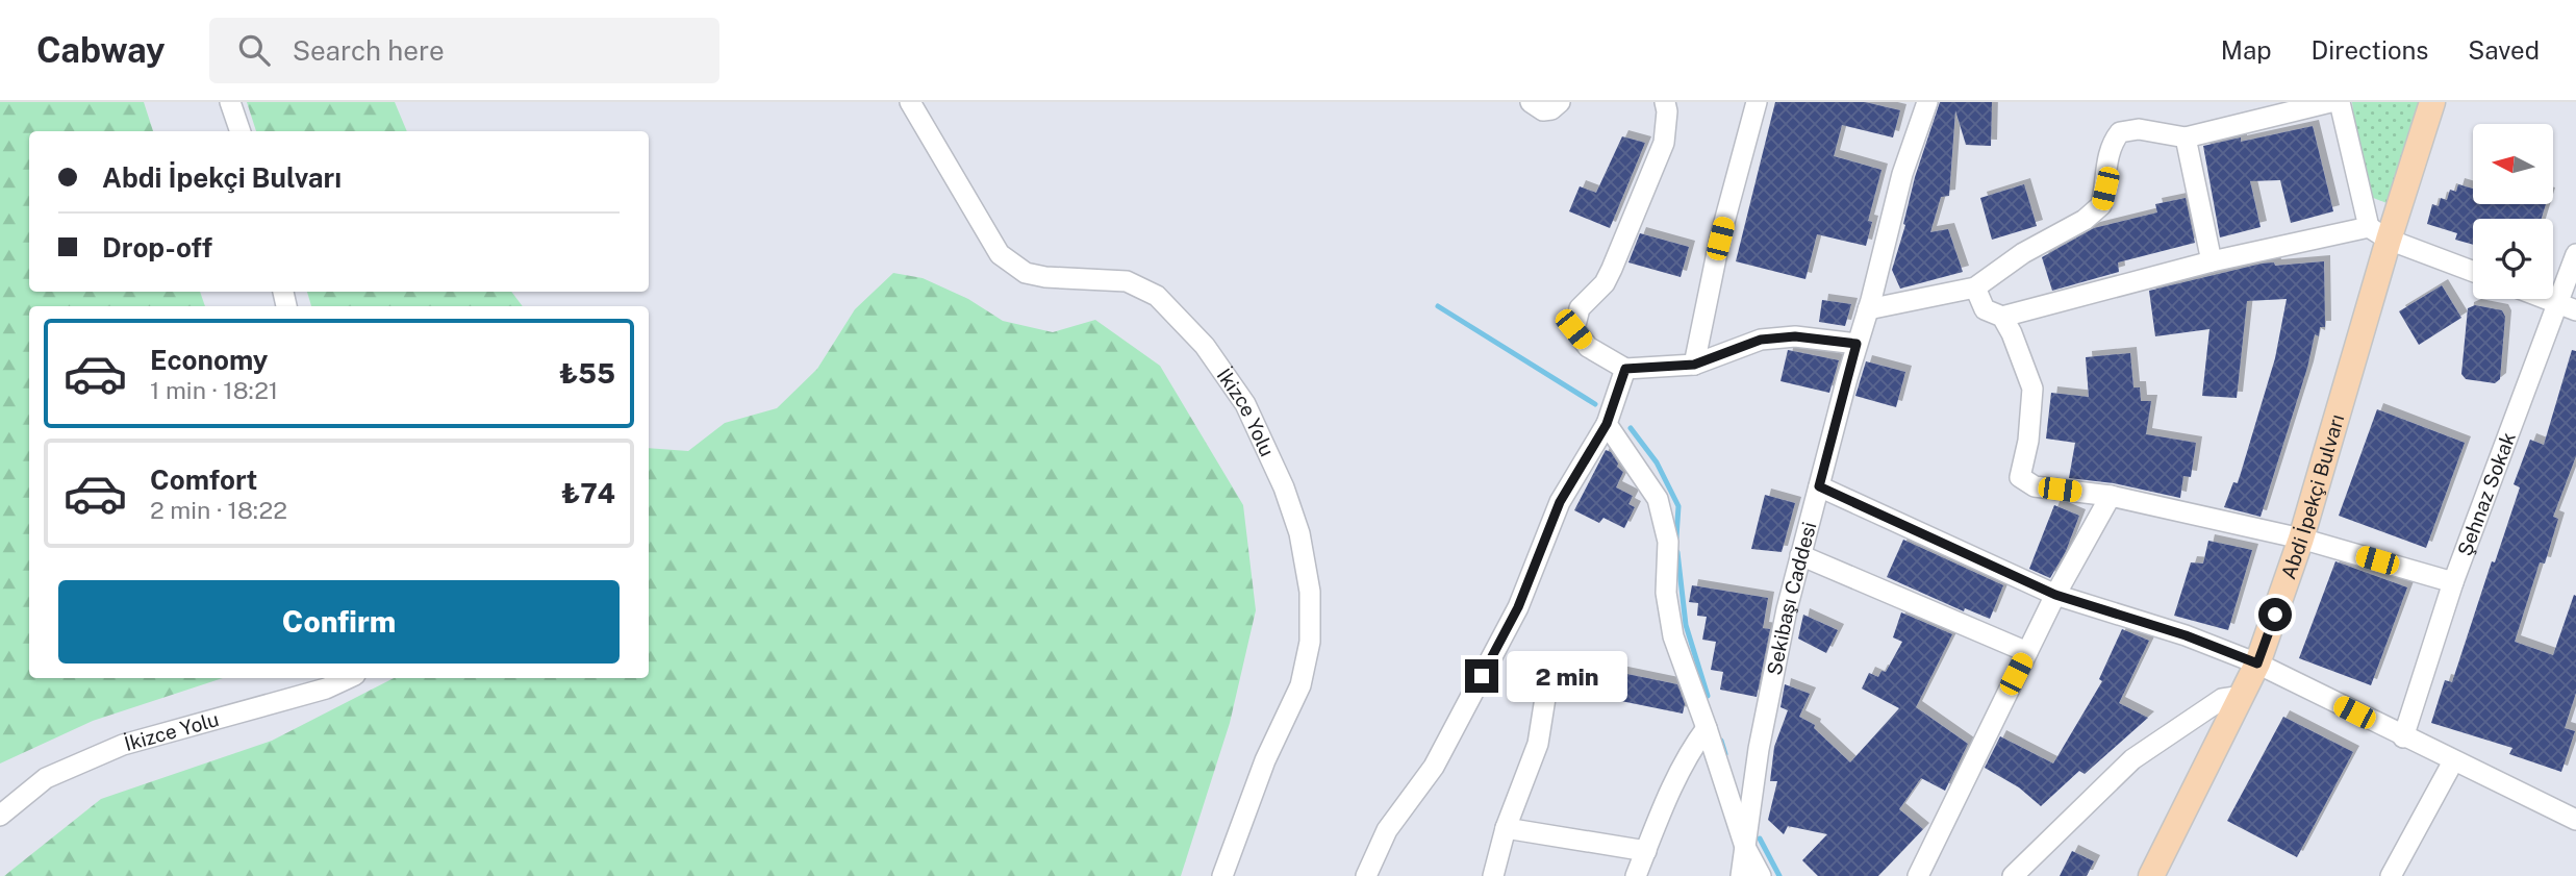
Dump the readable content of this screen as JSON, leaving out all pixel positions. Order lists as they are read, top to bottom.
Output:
{
  "streets": {
    "main road": ["Abdi İpekçi Bulvarı"],
    "street": ["İkizce Yolu", "Şehnaz Sokak", "Sekibaşı Caddesi"]
  },
  "north": "left",
  "page": {
    "header": "Cabway",
    "search": "Search here",
    "nav": ["Map", "Directions", "Saved"],
    "banner": ["Abdi İpekçi Bulvarı", "Drop-off"],
    "list": [
      {
        "name": "Economy",
        "note": "1 min · 18:21",
        "value": "₺55"
      },
      {
        "name": "Comfort",
        "note": "2 min · 18:22",
        "value": "₺74"
      }
    ],
    "buttons": "Confirm",
    "bubble": "2 min"
  }
}
